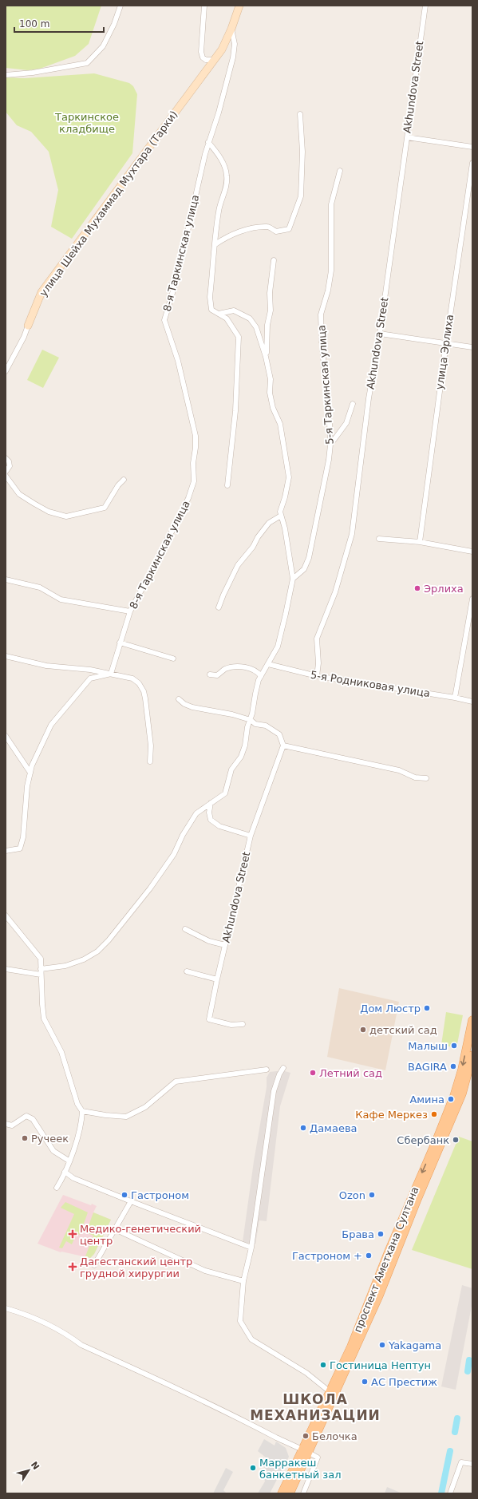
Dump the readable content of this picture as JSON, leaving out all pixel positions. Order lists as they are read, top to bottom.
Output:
{
  "streets": {
    "main road": ["проспект Аметхана Султана"],
    "street": [
      "Akhundova Street",
      "улица Шейха Мухаммад Мухтара (Тарки)",
      "8-я Таркинская улица",
      "улица Эрлиха",
      "5-я Таркинская улица",
      "5-я Родниковая улица"
    ]
  },
  "crossings": [
    ["Akhundova Street", "5-я Родниковая улица"],
    ["улица Шейха Мухаммад Мухтара (Тарки)", "8-я Таркинская улица"]
  ],
  "districts": ["ШКОЛА МЕХАНИЗАЦИИ"],
  "parks": ["Таркинское кладбище"],
  "places": {
    "other": [
      "Эрлиха",
      "Дом Люстр",
      "детский сад",
      "Малыш",
      "BAGIRA",
      "Летний сад",
      "Амина",
      "Кафе Меркез",
      "Дамаева",
      "Ручеек",
      "Сбербанк",
      "Гастроном",
      "Ozon",
      "Брава",
      "Гастроном +",
      "Yakagama",
      "Гостиница Нептун",
      "АС Престиж",
      "Белочка",
      "Марракеш банкетный зал"
    ],
    "health": ["Медико-генетический центр", "Дагестанский центр грудной хирургии"]
  },
  "scale_bar": "100 m",
  "north": "top right"
}
